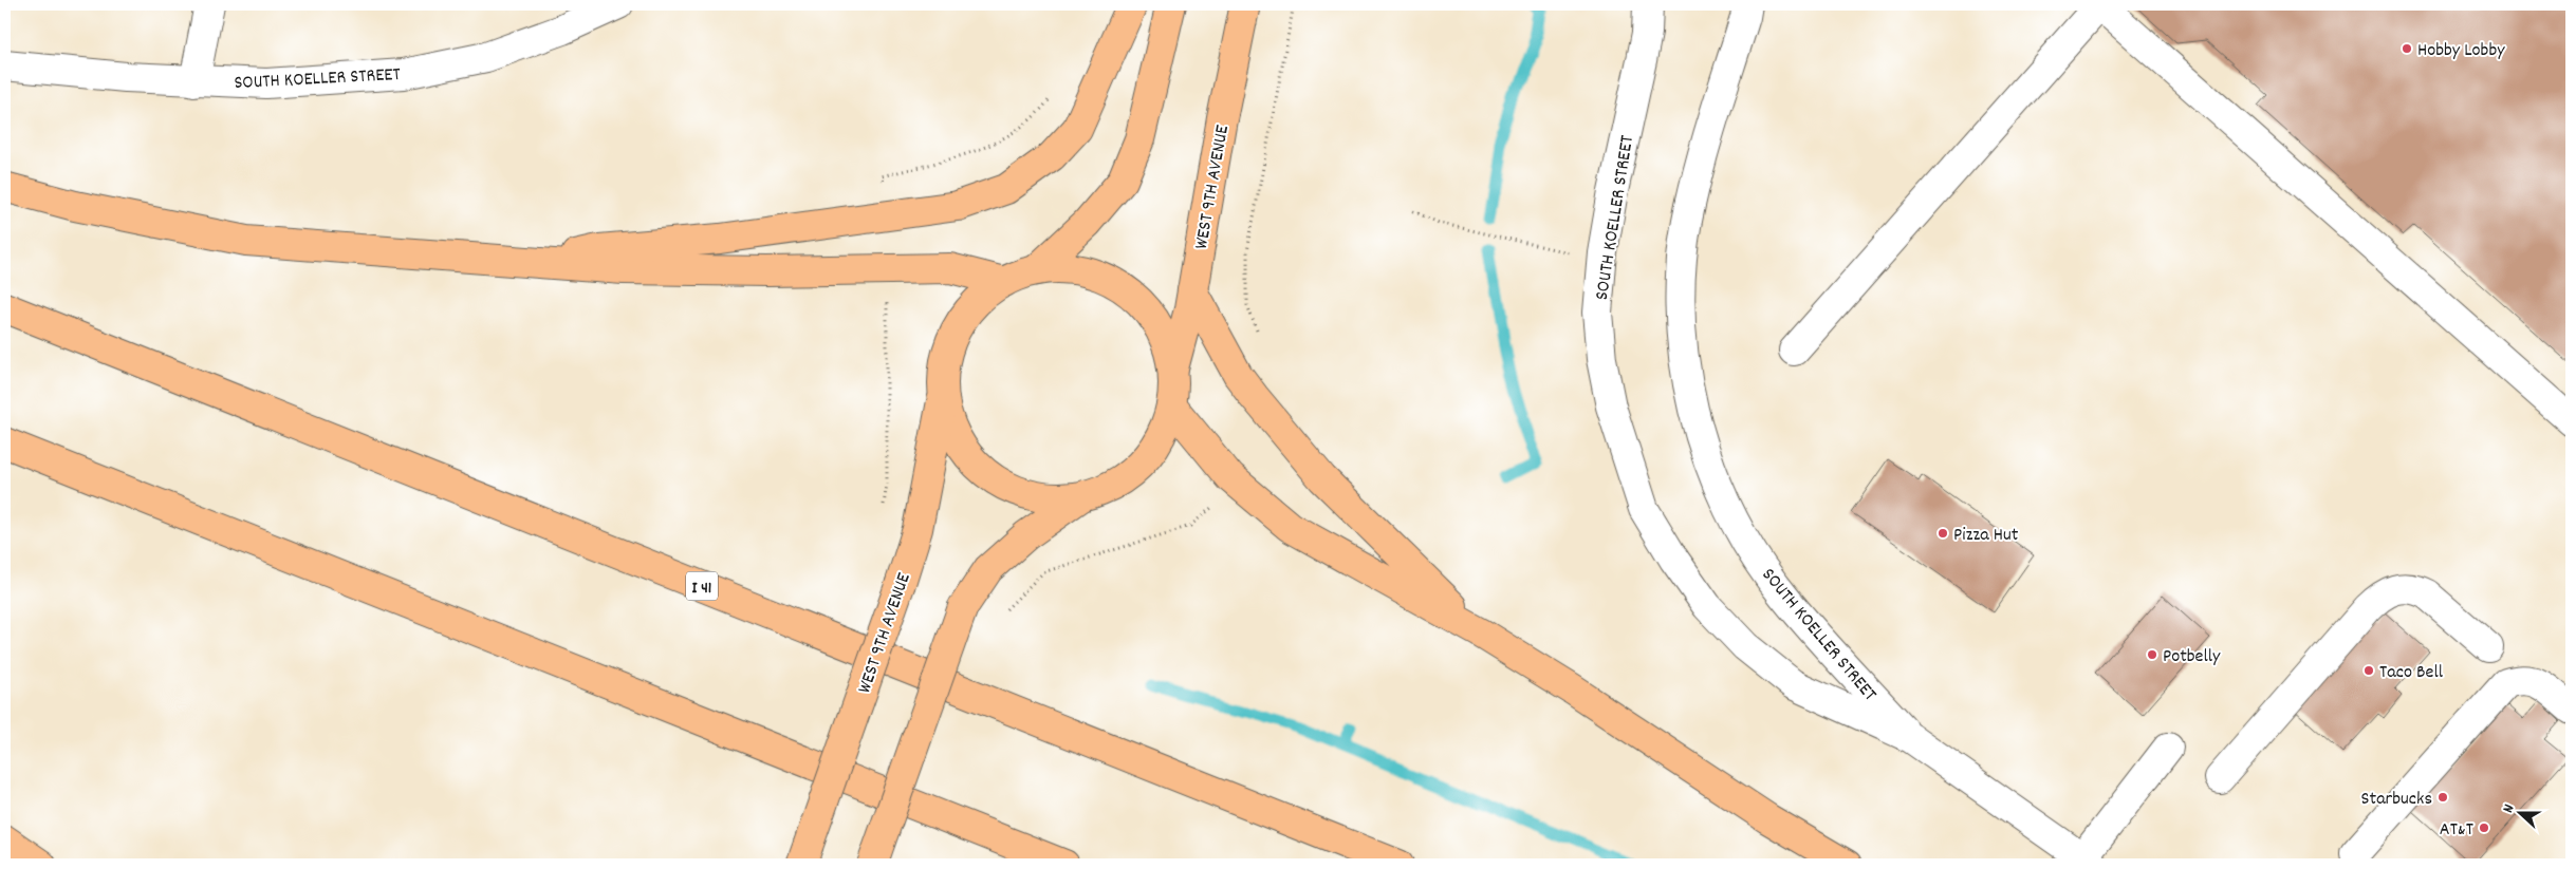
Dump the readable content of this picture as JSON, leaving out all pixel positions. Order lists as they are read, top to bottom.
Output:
{
  "streets": {
    "main road": ["WEST 9TH AVENUE", "I 41"],
    "street": ["SOUTH KOELLER STREET"]
  },
  "places": [
    "Hobby Lobby",
    "Pizza Hut",
    "Potbelly",
    "Taco Bell",
    "Starbucks",
    "AT&T"
  ],
  "north": "left"
}
